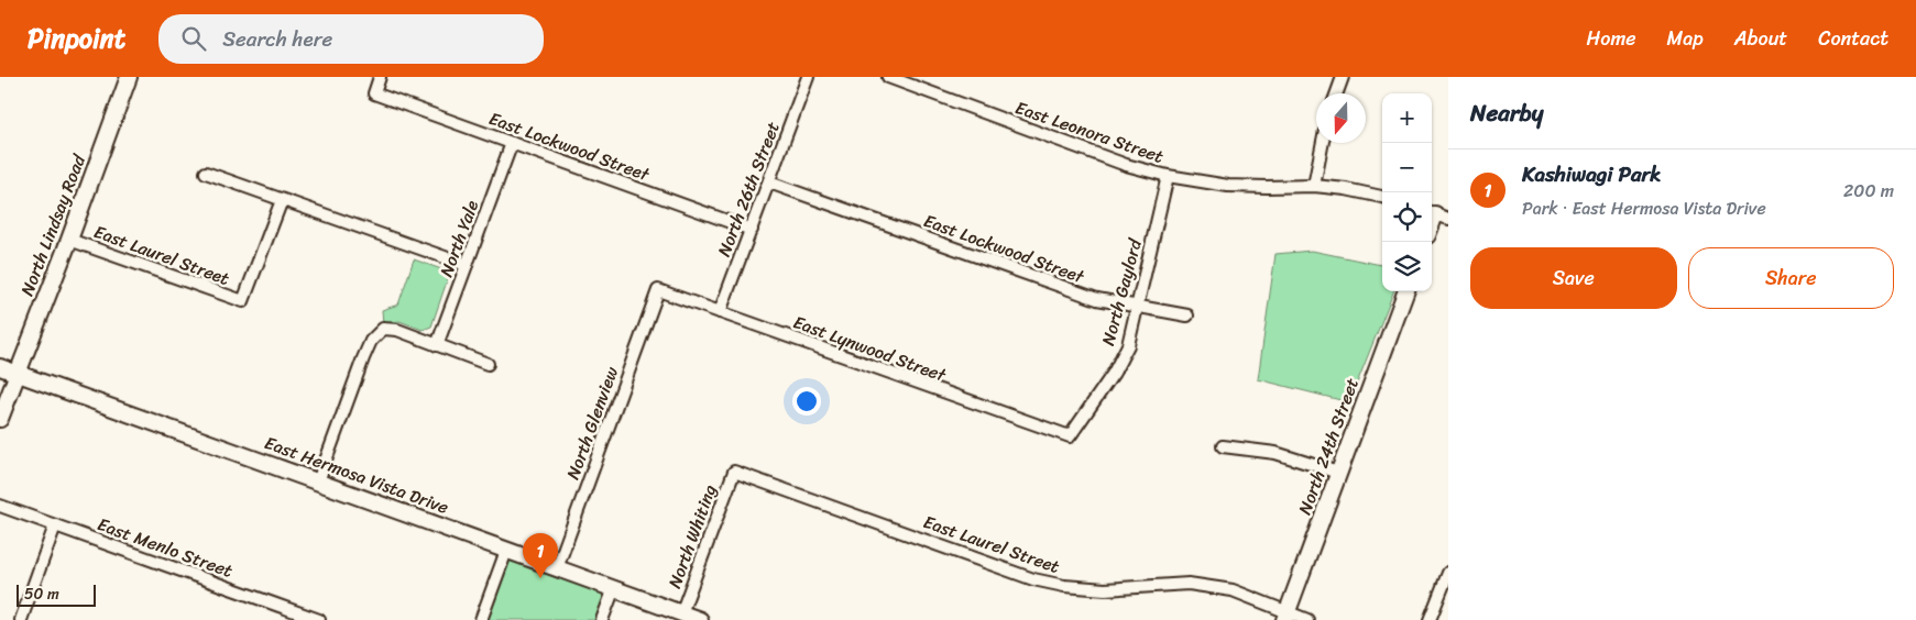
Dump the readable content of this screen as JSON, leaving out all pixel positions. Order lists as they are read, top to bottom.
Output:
{
  "streets": {
    "street": [
      "East Leonora Street",
      "East Lockwood Street",
      "North 26th Street",
      "North Lindsay Road",
      "North Yale",
      "East Laurel Street",
      "North Gaylord",
      "East Lynwood Street",
      "North Glenview",
      "North 24th Street",
      "East Hermosa Vista Drive",
      "North Whiting",
      "East Menlo Street"
    ]
  },
  "crossings": [
    ["East Leonora Street", "North Gaylord"],
    ["East Lockwood Street", "North 26th Street"],
    ["East Lockwood Street", "North Yale"],
    ["East Lockwood Street", "North Gaylord"],
    ["North 26th Street", "East Lynwood Street"],
    ["North Lindsay Road", "East Laurel Street"],
    ["North Lindsay Road", "East Hermosa Vista Drive"],
    ["East Laurel Street", "North 24th Street"],
    ["East Laurel Street", "North Whiting"],
    ["North Gaylord", "East Lynwood Street"],
    ["East Lynwood Street", "North Glenview"],
    ["North Glenview", "East Hermosa Vista Drive"],
    ["East Hermosa Vista Drive", "North Whiting"]
  ],
  "scale_bar": "50 m",
  "north": "bottom",
  "page": {
    "header": "Pinpoint",
    "search": "Search here",
    "nav": [
      "Home",
      "Map",
      "About",
      "Contact"
    ],
    "heading": "Nearby",
    "map_buttons": ["+", "−"],
    "list": [
      {
        "mark": "1",
        "name": "Kashiwagi Park",
        "note": "Park · East Hermosa Vista Drive",
        "value": "200 m"
      }
    ],
    "buttons": ["Save", "Share"],
    "pins": "1",
    "scale": "50 m"
  }
}
